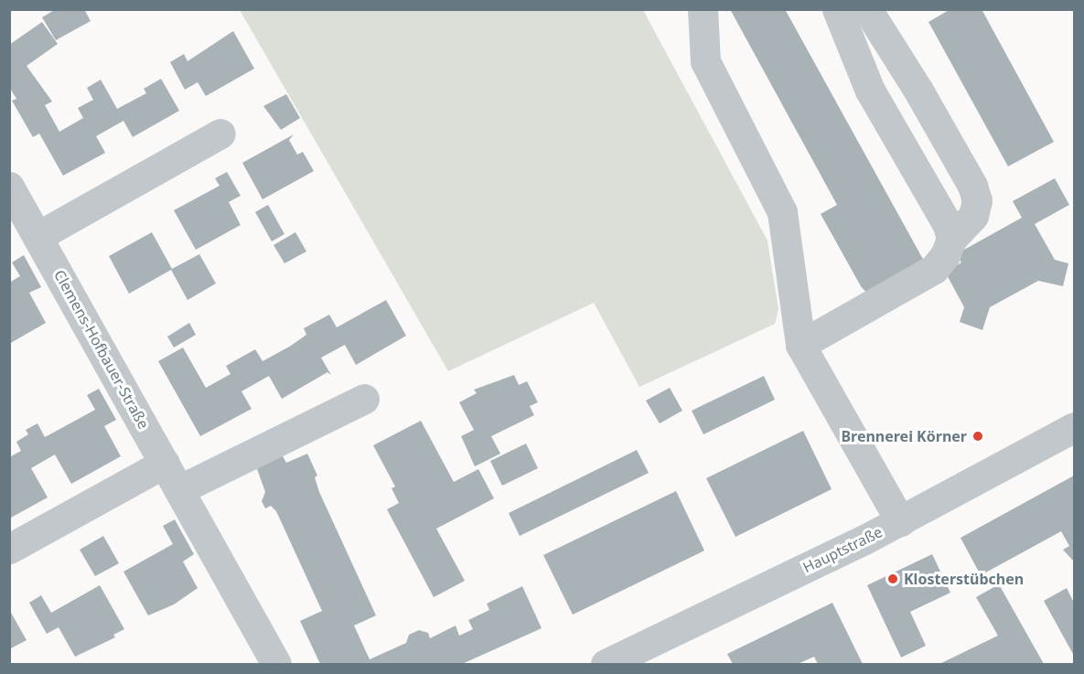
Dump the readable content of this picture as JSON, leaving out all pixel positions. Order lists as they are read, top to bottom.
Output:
{
  "streets": {
    "street": ["Clemens-Hofbauer-Straße", "Hauptstraße"]
  },
  "places": ["Brennerei Körner", "Klosterstübchen"]
}
